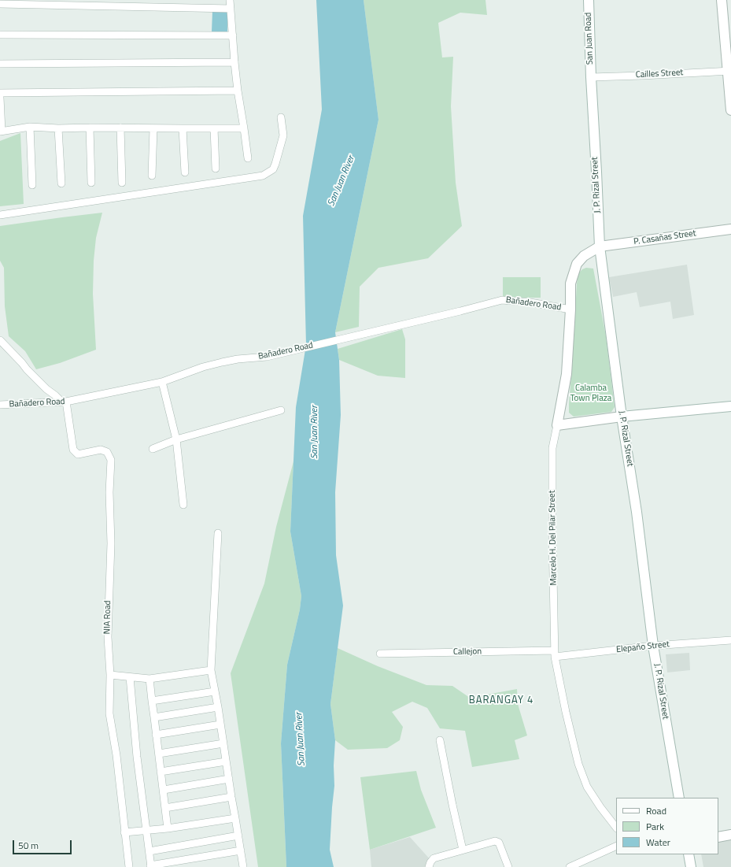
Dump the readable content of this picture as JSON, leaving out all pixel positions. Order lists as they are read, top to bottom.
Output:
{
  "streets": {
    "main road": [
      "San Juan Road",
      "J. P. Rizal Street",
      "P. Casañas Street",
      "Marcelo H. Del Pilar Street"
    ],
    "street": [
      "Cailles Street",
      "Bañadero Road",
      "NIA Road",
      "Elepaño Street",
      "Callejon"
    ]
  },
  "crossings": [
    ["San Juan Road", "Cailles Street"],
    ["San Juan Road", "J. P. Rizal Street"],
    ["Cailles Street", "J. P. Rizal Street"],
    ["J. P. Rizal Street", "P. Casañas Street"],
    ["J. P. Rizal Street", "Marcelo H. Del Pilar Street"],
    ["J. P. Rizal Street", "Elepaño Street"],
    ["P. Casañas Street", "Marcelo H. Del Pilar Street"],
    ["Bañadero Road", "Marcelo H. Del Pilar Street"],
    ["Bañadero Road", "NIA Road"],
    ["Marcelo H. Del Pilar Street", "Elepaño Street"],
    ["Marcelo H. Del Pilar Street", "Callejon"],
    ["Elepaño Street", "Callejon"]
  ],
  "districts": ["BARANGAY 4"],
  "water": ["San Juan River"],
  "parks": ["Calamba Town Plaza"],
  "legend": ["Road", "Park", "Water"],
  "scale_bar": "50 m"
}
